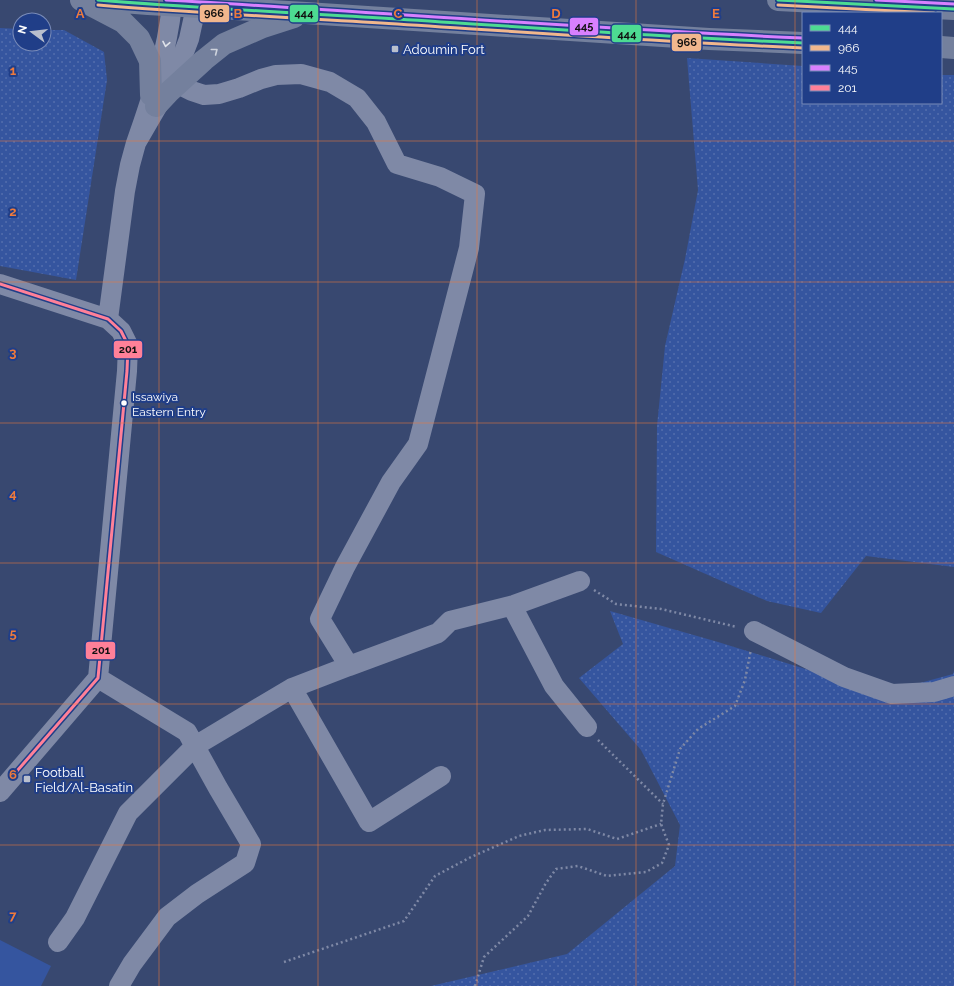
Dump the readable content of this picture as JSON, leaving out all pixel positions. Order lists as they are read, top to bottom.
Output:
{
  "places": {
    "transit": ["Adoumin Fort", "Football Field/Al-Basatin"],
    "other": ["Issawiya Eastern Entry"]
  },
  "lines": [
    "transit line 444",
    "transit line 445",
    "transit line 966",
    "transit line 201"
  ],
  "legend": [
    "444",
    "966",
    "445",
    "201"
  ],
  "north": "left",
  "grid": {
    "columns": [
      "A",
      "B",
      "C",
      "D",
      "E"
    ],
    "rows": [
      "1",
      "2",
      "3",
      "4",
      "5",
      "6",
      "7"
    ]
  }
}
